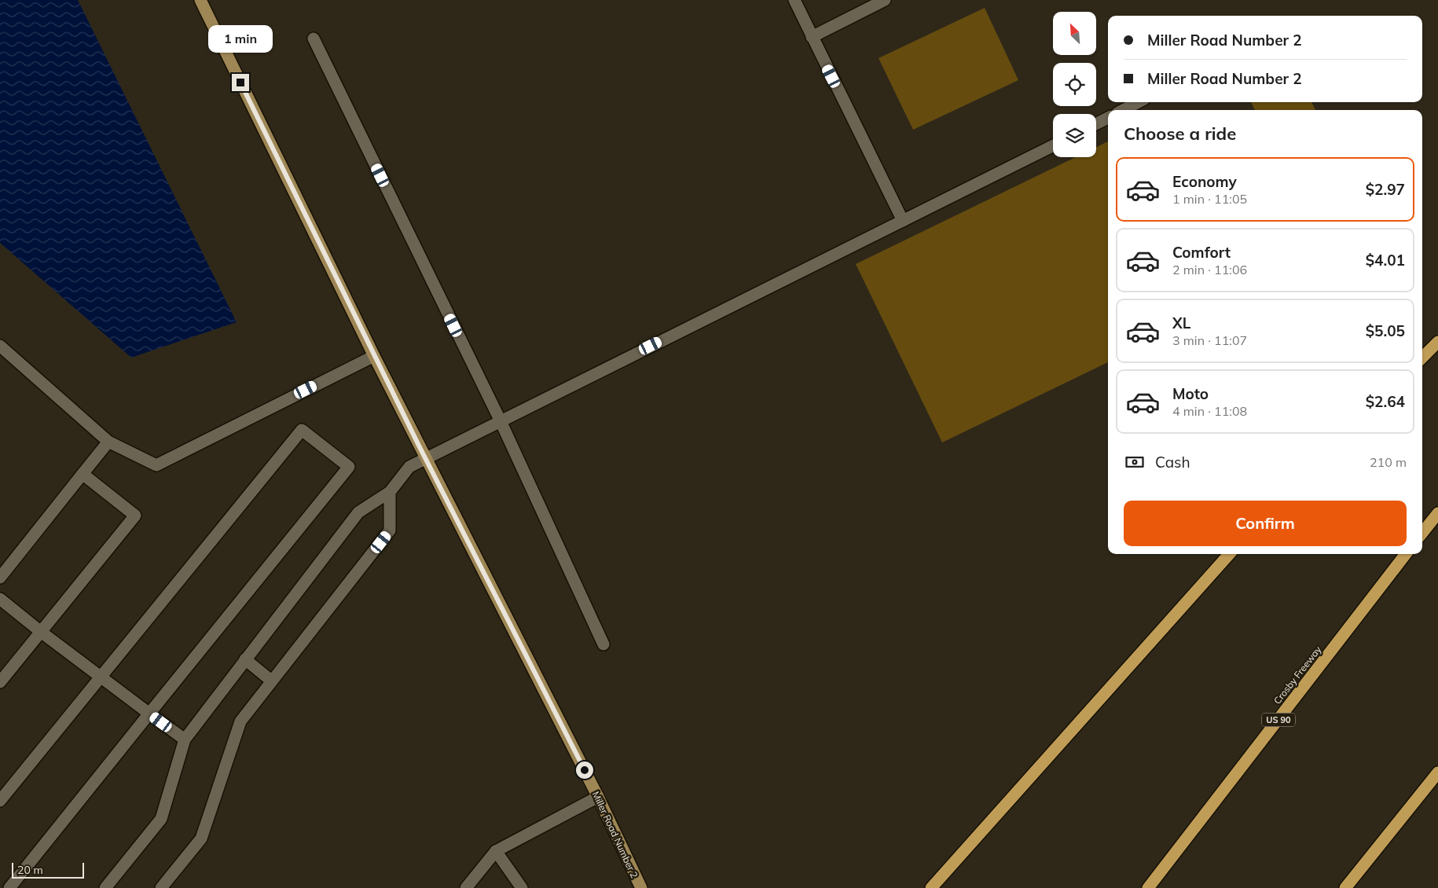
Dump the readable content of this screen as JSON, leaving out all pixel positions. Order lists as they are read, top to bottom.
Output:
{
  "streets": {
    "highway": ["Crosby Freeway", "US 90"],
    "main road": ["Miller Road Number 2"]
  },
  "scale_bar": "20 m",
  "north": "top left",
  "page": {
    "banner": ["Miller Road Number 2", "Miller Road Number 2"],
    "bubble": "1 min",
    "heading": "Choose a ride",
    "list": [
      {
        "name": "Economy",
        "note": "1 min · 11:05",
        "value": "$2.97"
      },
      {
        "name": "Comfort",
        "note": "2 min · 11:06",
        "value": "$4.01"
      },
      {
        "name": "XL",
        "note": "3 min · 11:07",
        "value": "$5.05"
      },
      {
        "name": "Moto",
        "note": "4 min · 11:08",
        "value": "$2.64"
      }
    ],
    "pay": ["Cash", "210 m"],
    "buttons": "Confirm",
    "scale": "20 m"
  }
}
